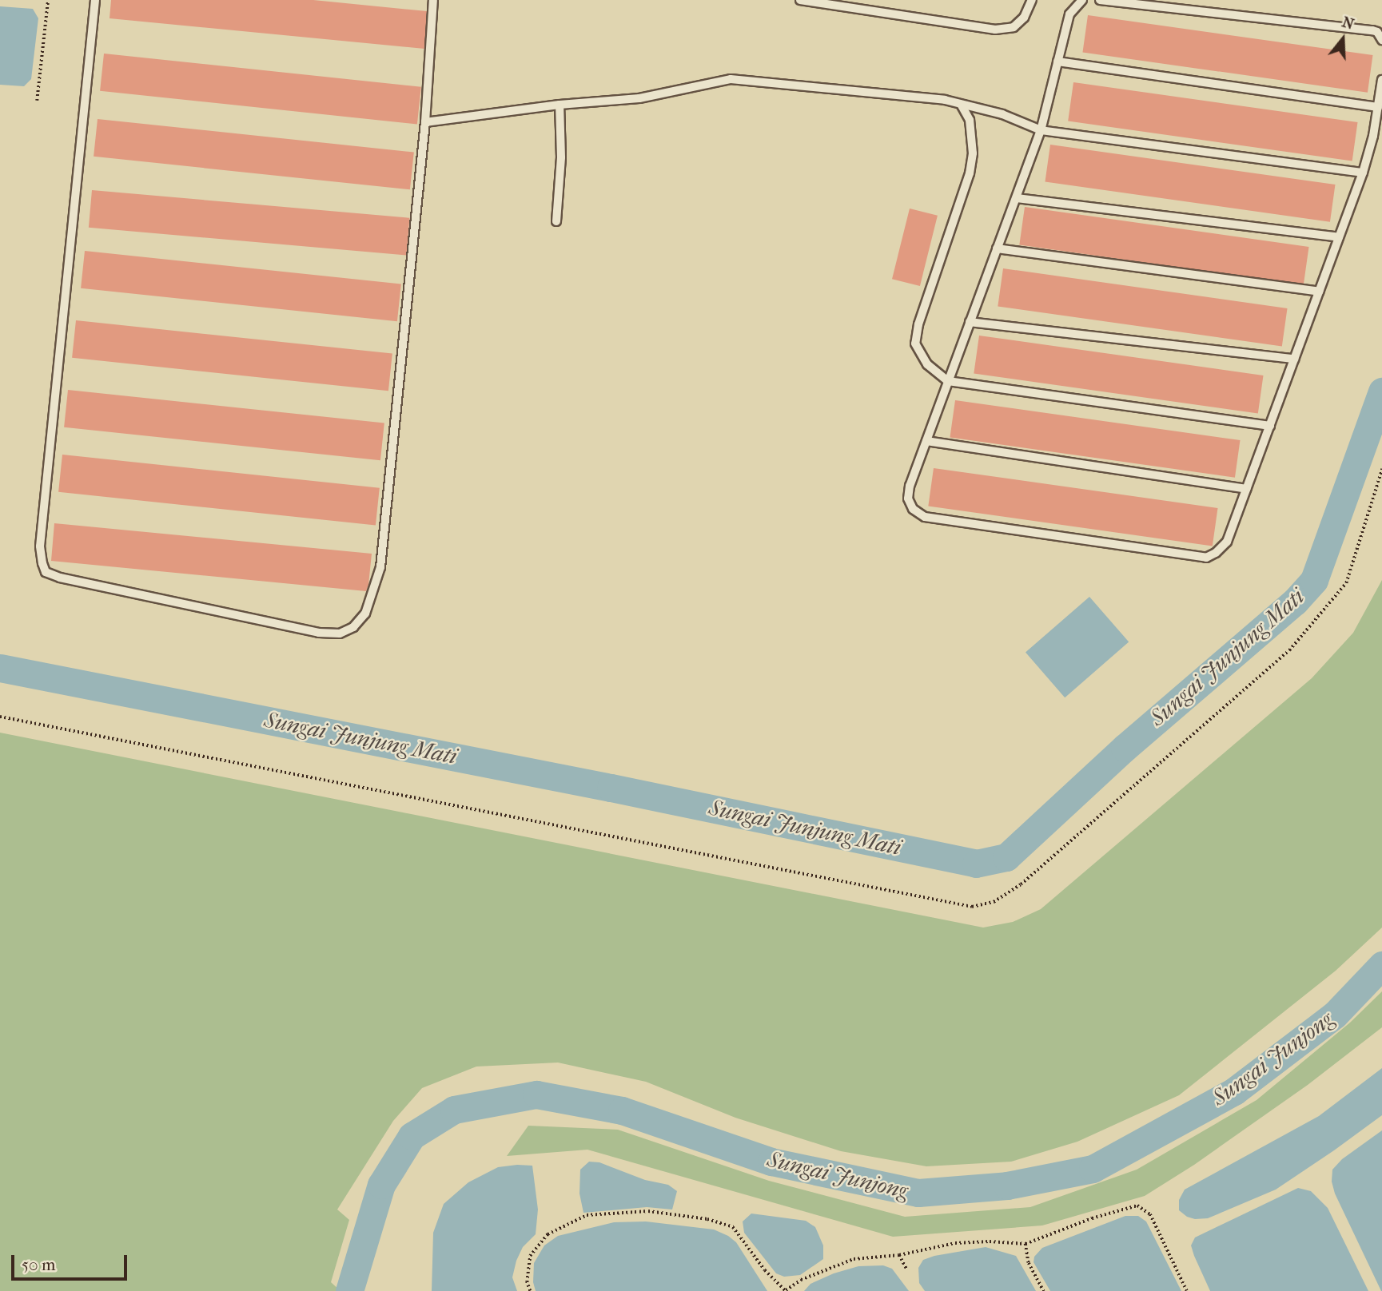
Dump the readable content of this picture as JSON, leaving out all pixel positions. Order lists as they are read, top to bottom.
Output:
{
  "water": ["Sungai Junjung Mati", "Sungai Junjong"],
  "scale_bar": "50 m",
  "north": "top"
}
